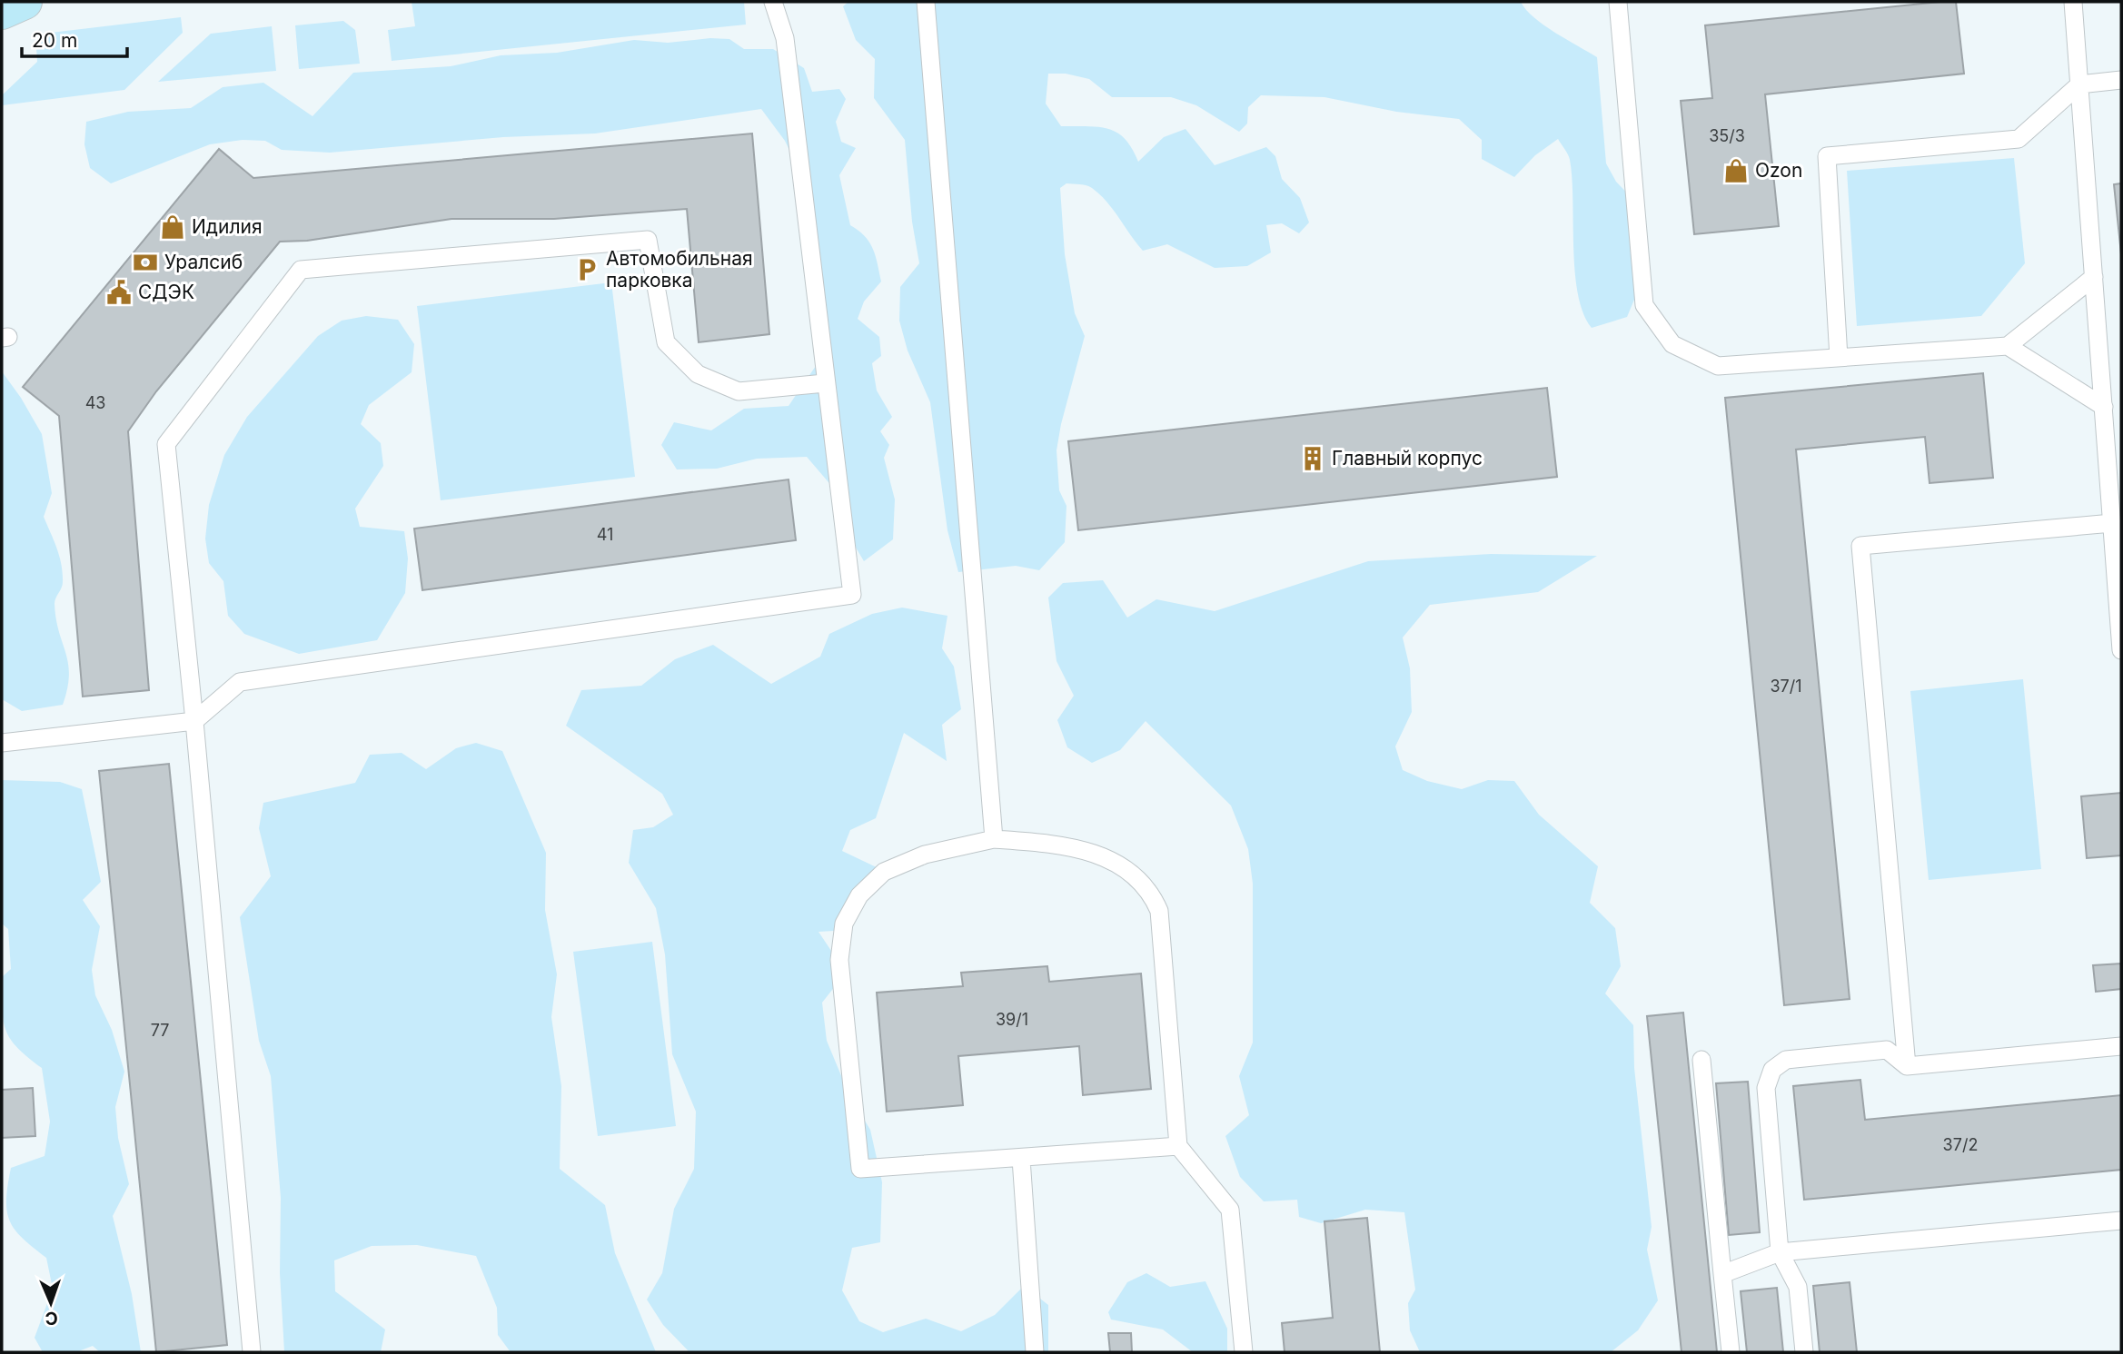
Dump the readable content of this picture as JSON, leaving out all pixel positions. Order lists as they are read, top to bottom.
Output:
{
  "places": {
    "shop": ["Ozon", "Идилия"],
    "bank": ["Уралсиб"],
    "parking": ["Автомобильная парковка"],
    "public building": ["СДЭК"],
    "building": ["Главный корпус"]
  },
  "house_numbers": [
    "35/3",
    "43",
    "41",
    "37/1",
    "39/1",
    "77",
    "37/2"
  ],
  "scale_bar": "20 m",
  "north": "bottom"
}
